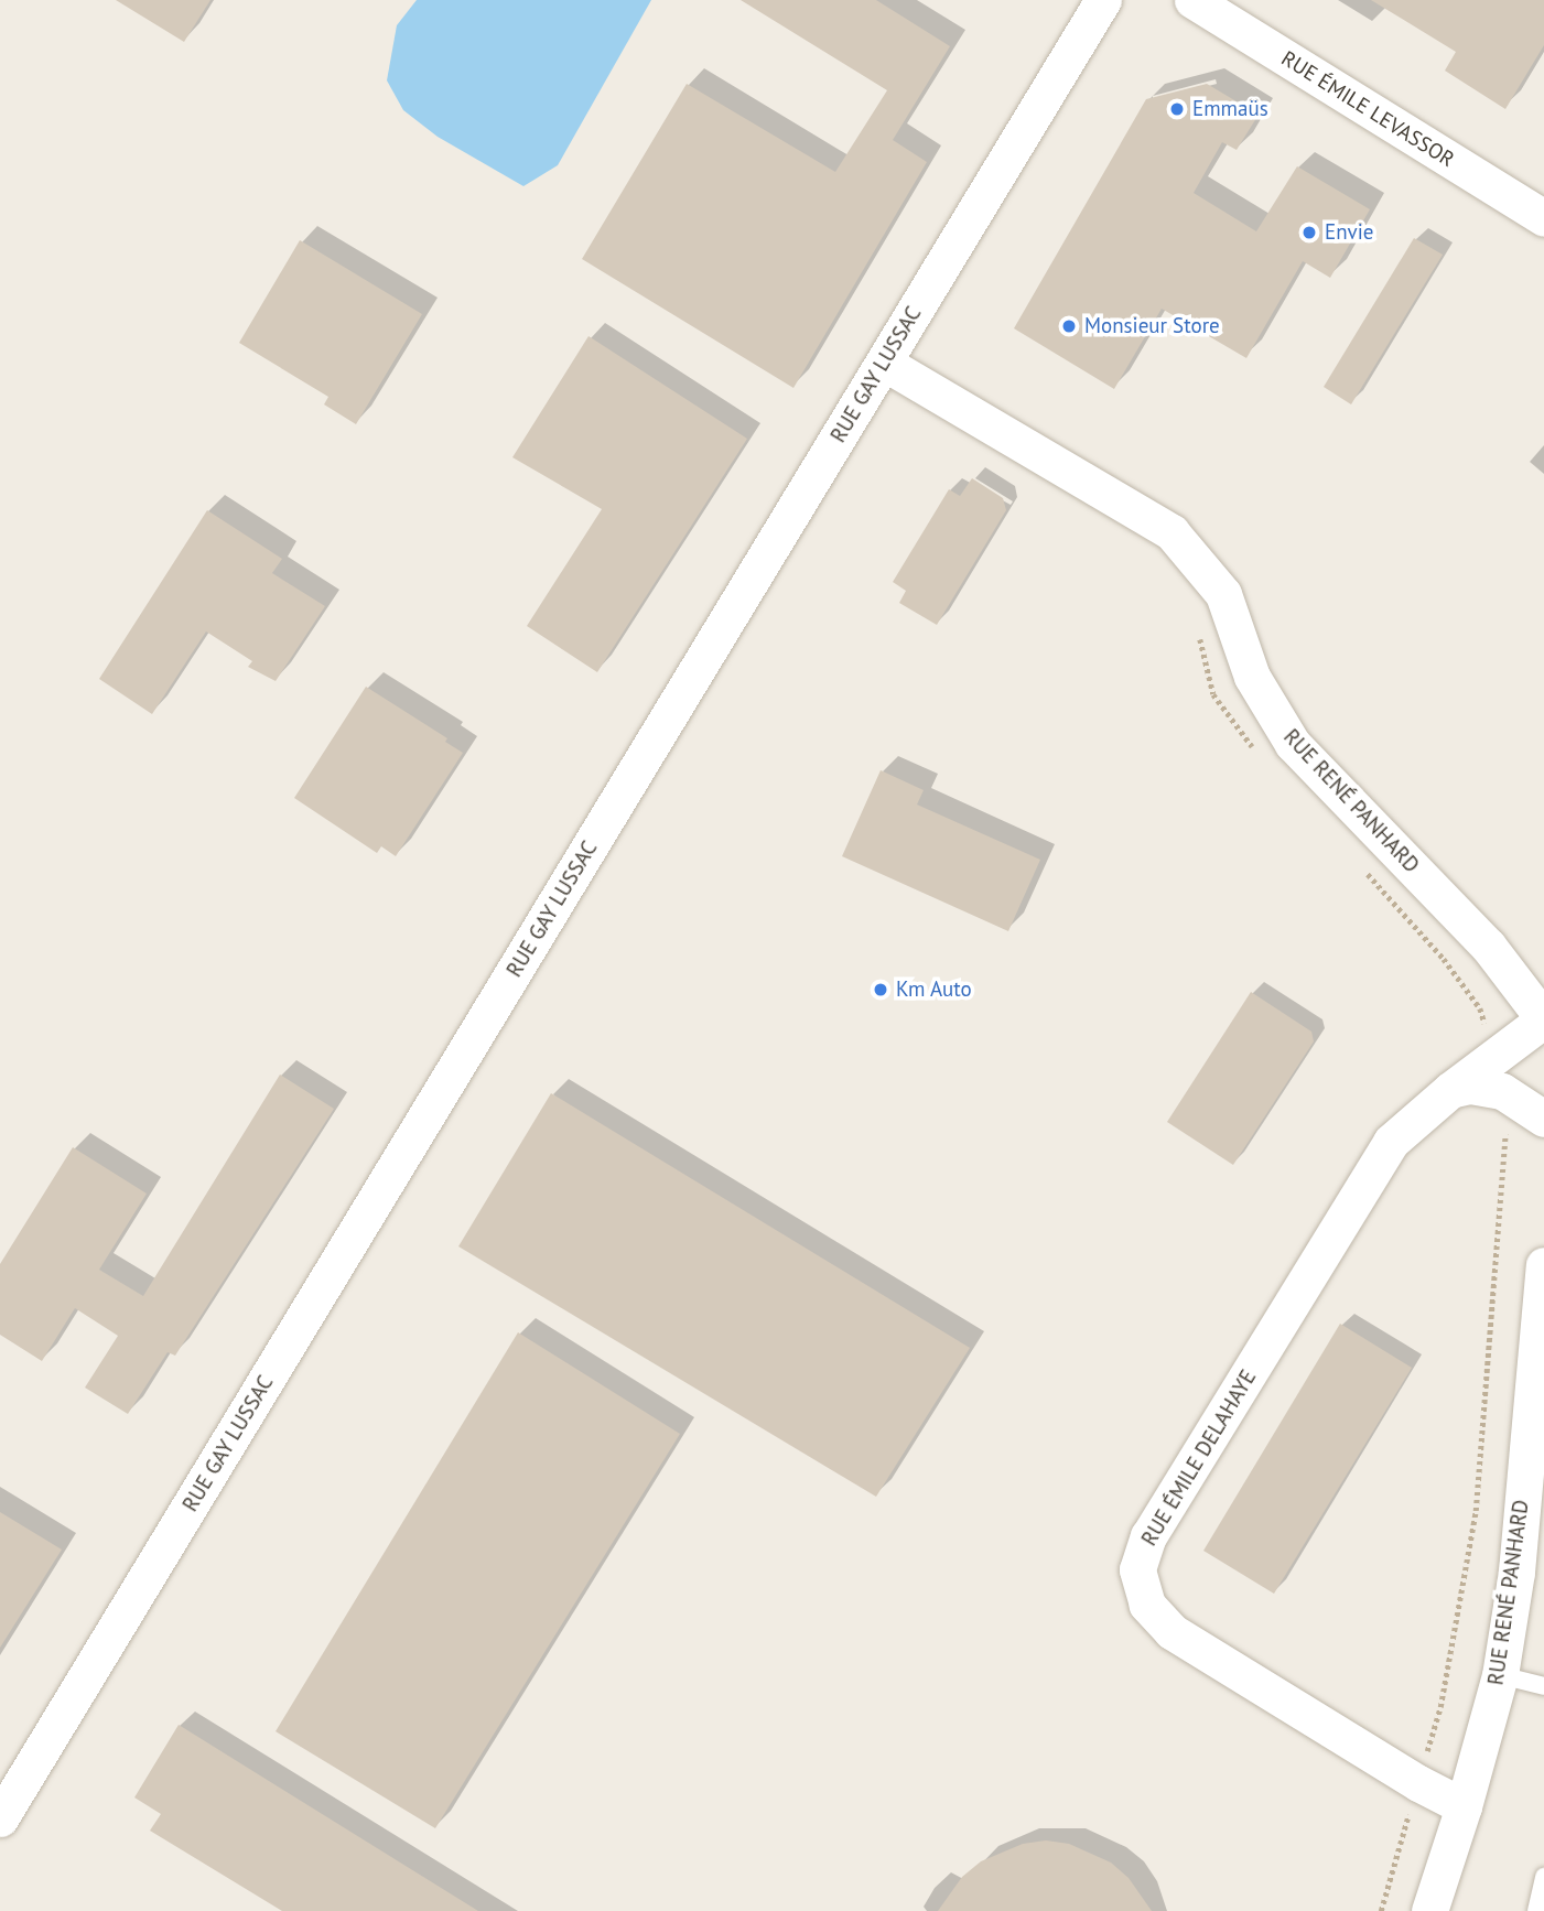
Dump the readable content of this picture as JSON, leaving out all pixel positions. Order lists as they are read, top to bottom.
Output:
{
  "streets": {
    "street": [
      "RUE ÉMILE LEVASSOR",
      "RUE GAY LUSSAC",
      "RUE RENÉ PANHARD",
      "RUE ÉMILE DELAHAYE"
    ]
  },
  "crossings": [
    ["RUE GAY LUSSAC", "RUE RENÉ PANHARD"],
    ["RUE RENÉ PANHARD", "RUE ÉMILE DELAHAYE"]
  ],
  "places": [
    "Emmaüs",
    "Envie",
    "Monsieur Store",
    "Km Auto"
  ]
}
